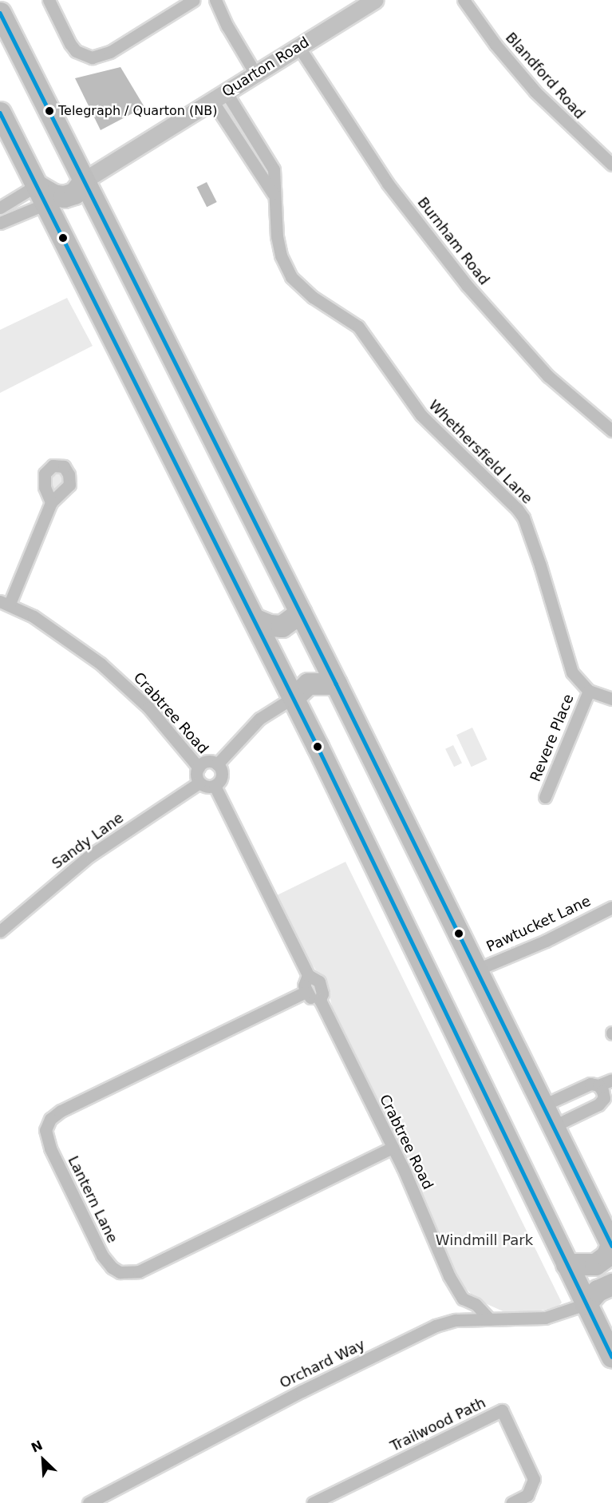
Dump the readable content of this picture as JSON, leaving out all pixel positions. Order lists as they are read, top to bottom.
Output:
{
  "streets": {
    "street": [
      "Quarton Road",
      "Blandford Road",
      "Burnham Road",
      "Whethersfield Lane",
      "Crabtree Road",
      "Revere Place",
      "Sandy Lane",
      "Pawtucket Lane",
      "Lantern Lane",
      "Orchard Way",
      "Trailwood Path"
    ]
  },
  "crossings": [
    ["Quarton Road", "Burnham Road"],
    ["Quarton Road", "Whethersfield Lane"],
    ["Whethersfield Lane", "Revere Place"],
    ["Crabtree Road", "Sandy Lane"],
    ["Crabtree Road", "Lantern Lane"],
    ["Crabtree Road", "Orchard Way"]
  ],
  "parks": ["Windmill Park"],
  "places": ["Telegraph / Quarton (NB)"],
  "north": "top left"
}
